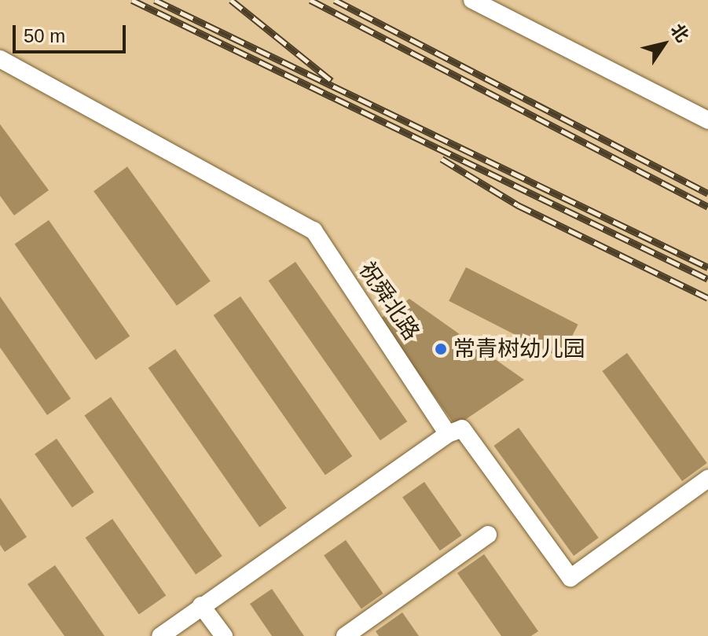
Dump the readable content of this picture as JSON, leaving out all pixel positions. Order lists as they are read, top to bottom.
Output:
{
  "streets": {
    "street": ["祝舜北路"]
  },
  "places": ["常青树幼儿园"],
  "scale_bar": "50 m",
  "north": "top right"
}
